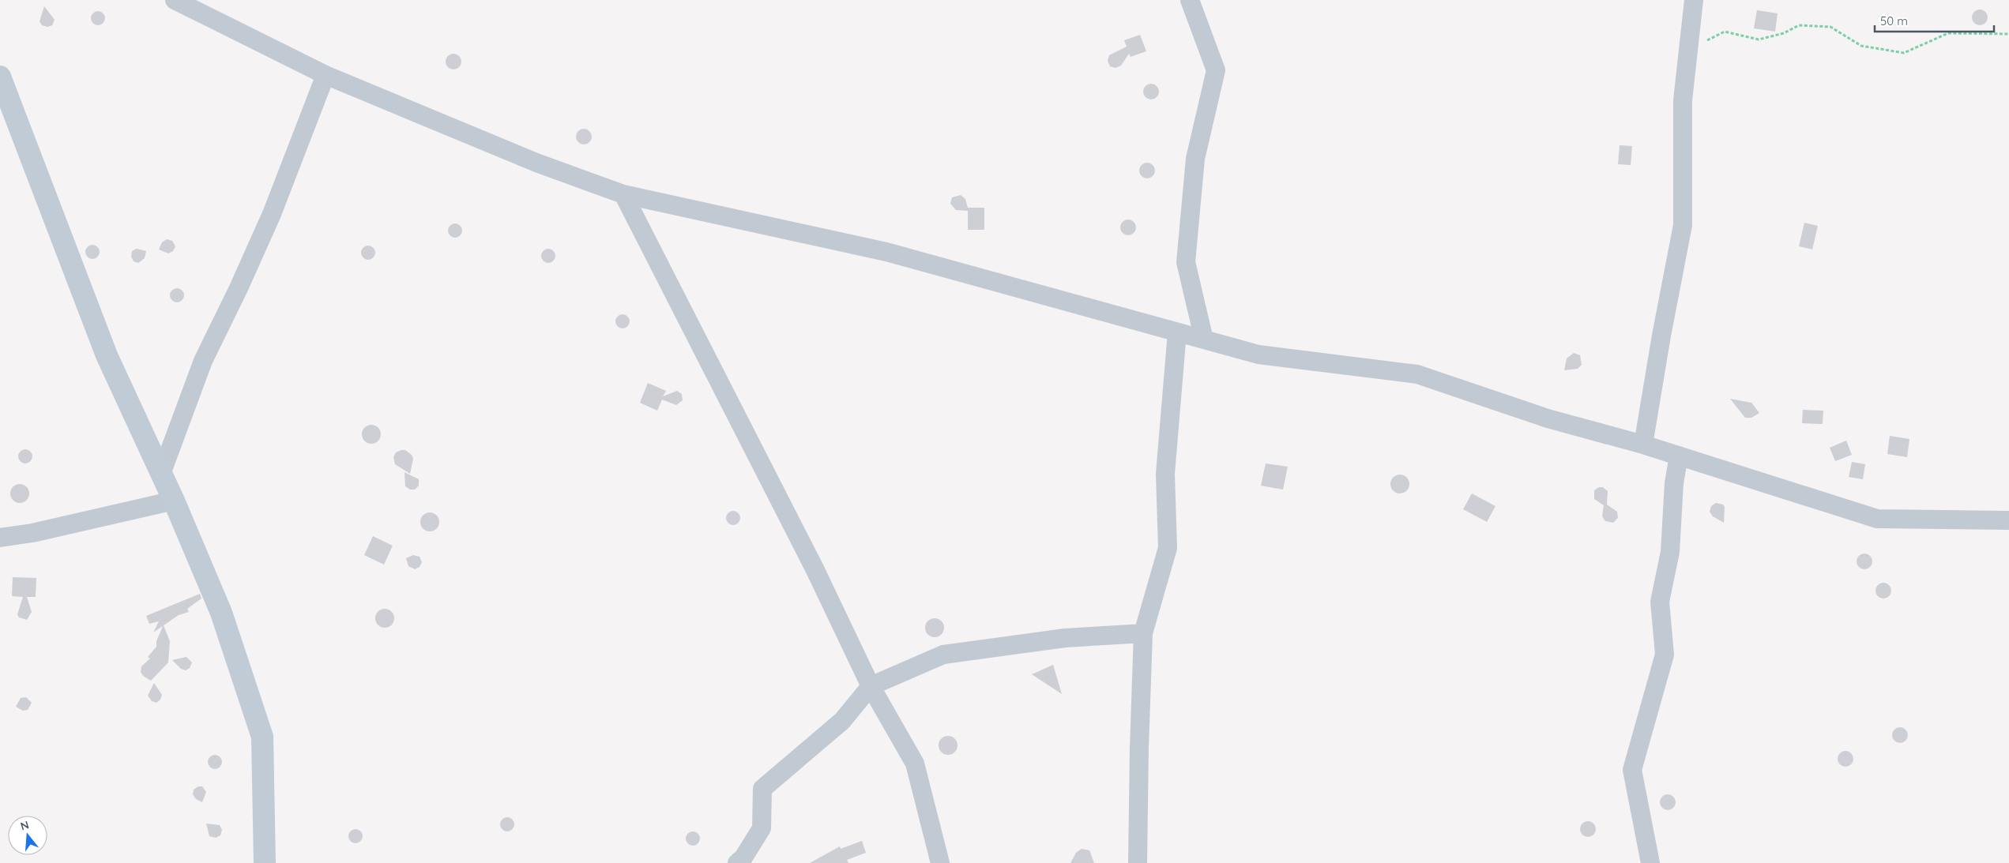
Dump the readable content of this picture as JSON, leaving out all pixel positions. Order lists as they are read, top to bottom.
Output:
{
  "scale_bar": "50 m",
  "north": "top"
}
